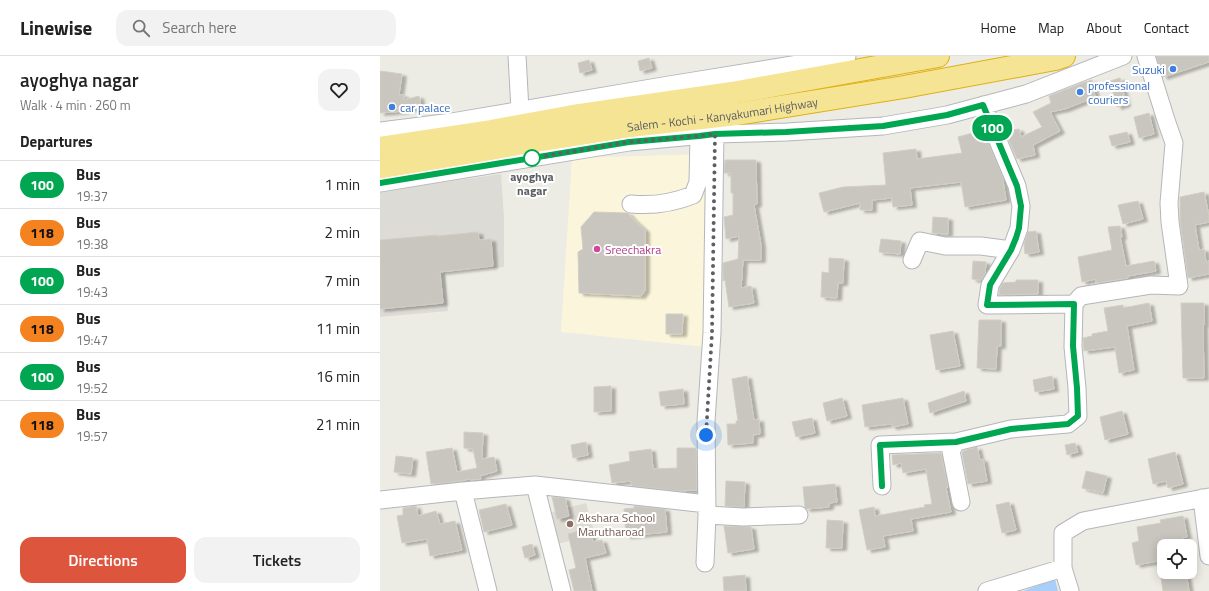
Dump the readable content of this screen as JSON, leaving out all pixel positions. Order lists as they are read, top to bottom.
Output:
{
  "streets": {
    "highway": ["Salem - Kochi - Kanyakumari Highway"]
  },
  "places": [
    "Suzuki",
    "professional couriers",
    "car palace",
    "ayoghya nagar",
    "Sreechakra",
    "Akshara School Marutharoad"
  ],
  "lines": ["bus line 100"],
  "page": {
    "header": "Linewise",
    "search": "Search here",
    "nav": [
      "Home",
      "Map",
      "About",
      "Contact"
    ],
    "heading": [
      ["ayoghya nagar", "Walk · 4 min · 260 m"],
      "Departures"
    ],
    "on_map": "100",
    "list": [
      {
        "mark": "100",
        "name": "Bus",
        "note": "19:37",
        "value": "1 min"
      },
      {
        "mark": "118",
        "name": "Bus",
        "note": "19:38",
        "value": "2 min"
      },
      {
        "mark": "100",
        "name": "Bus",
        "note": "19:43",
        "value": "7 min"
      },
      {
        "mark": "118",
        "name": "Bus",
        "note": "19:47",
        "value": "11 min"
      },
      {
        "mark": "100",
        "name": "Bus",
        "note": "19:52",
        "value": "16 min"
      },
      {
        "mark": "118",
        "name": "Bus",
        "note": "19:57",
        "value": "21 min"
      }
    ],
    "buttons": ["Directions", "Tickets"]
  }
}
